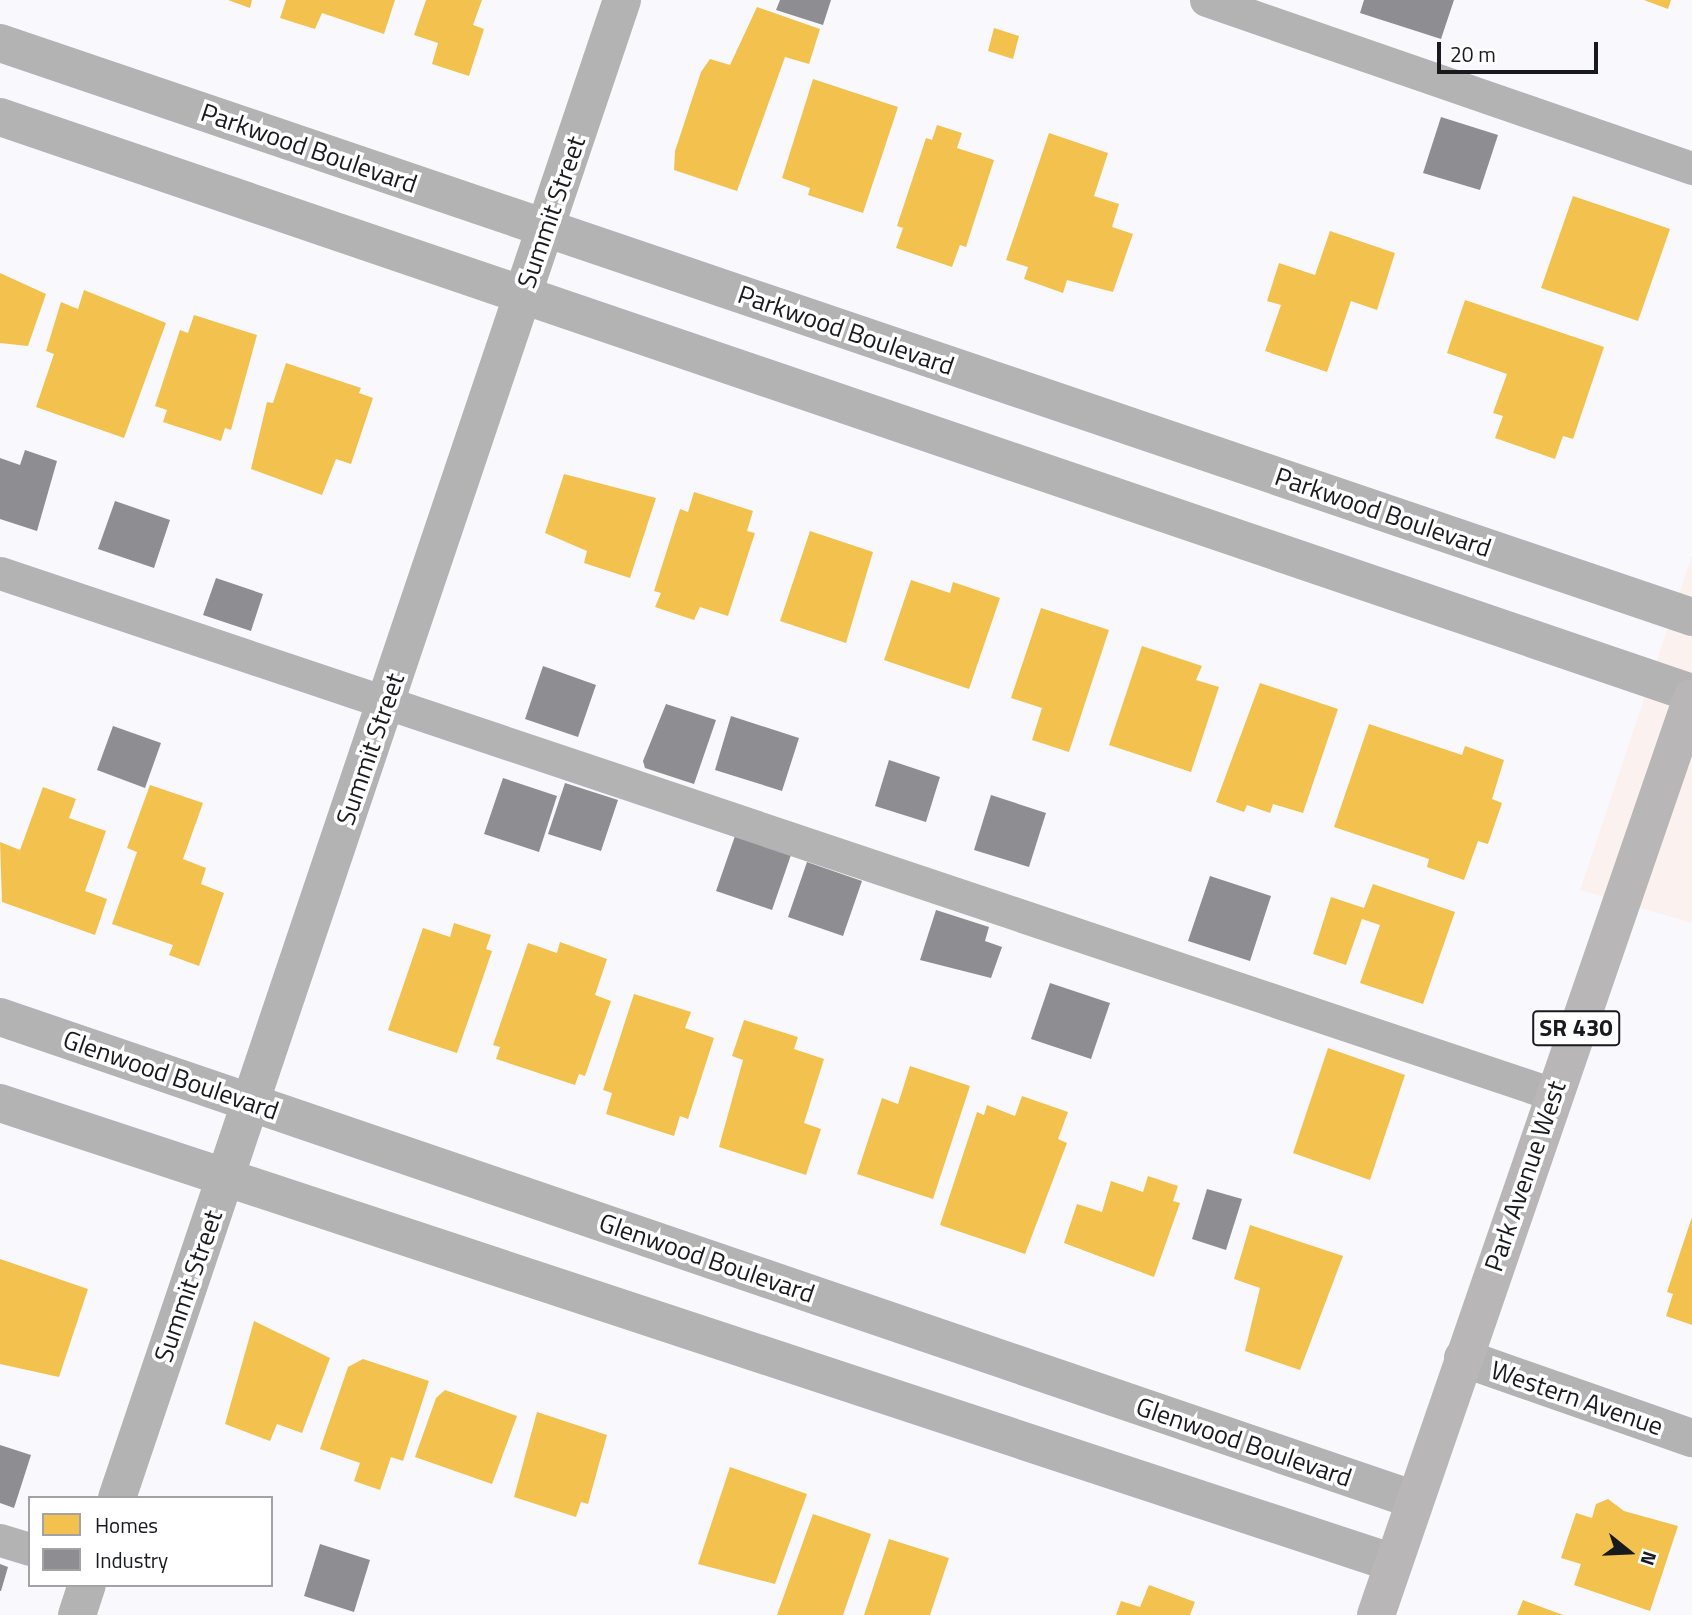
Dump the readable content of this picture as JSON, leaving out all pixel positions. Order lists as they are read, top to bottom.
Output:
{
  "streets": {
    "main road": ["SR 430", "Park Avenue West"],
    "street": [
      "Parkwood Boulevard",
      "Summit Street",
      "Glenwood Boulevard",
      "Western Avenue"
    ]
  },
  "crossings": [
    ["Parkwood Boulevard", "Summit Street"],
    ["Summit Street", "Glenwood Boulevard"],
    ["Glenwood Boulevard", "Park Avenue West"],
    ["Park Avenue West", "Western Avenue"]
  ],
  "legend": ["Homes", "Industry"],
  "scale_bar": "20 m",
  "north": "right"
}
